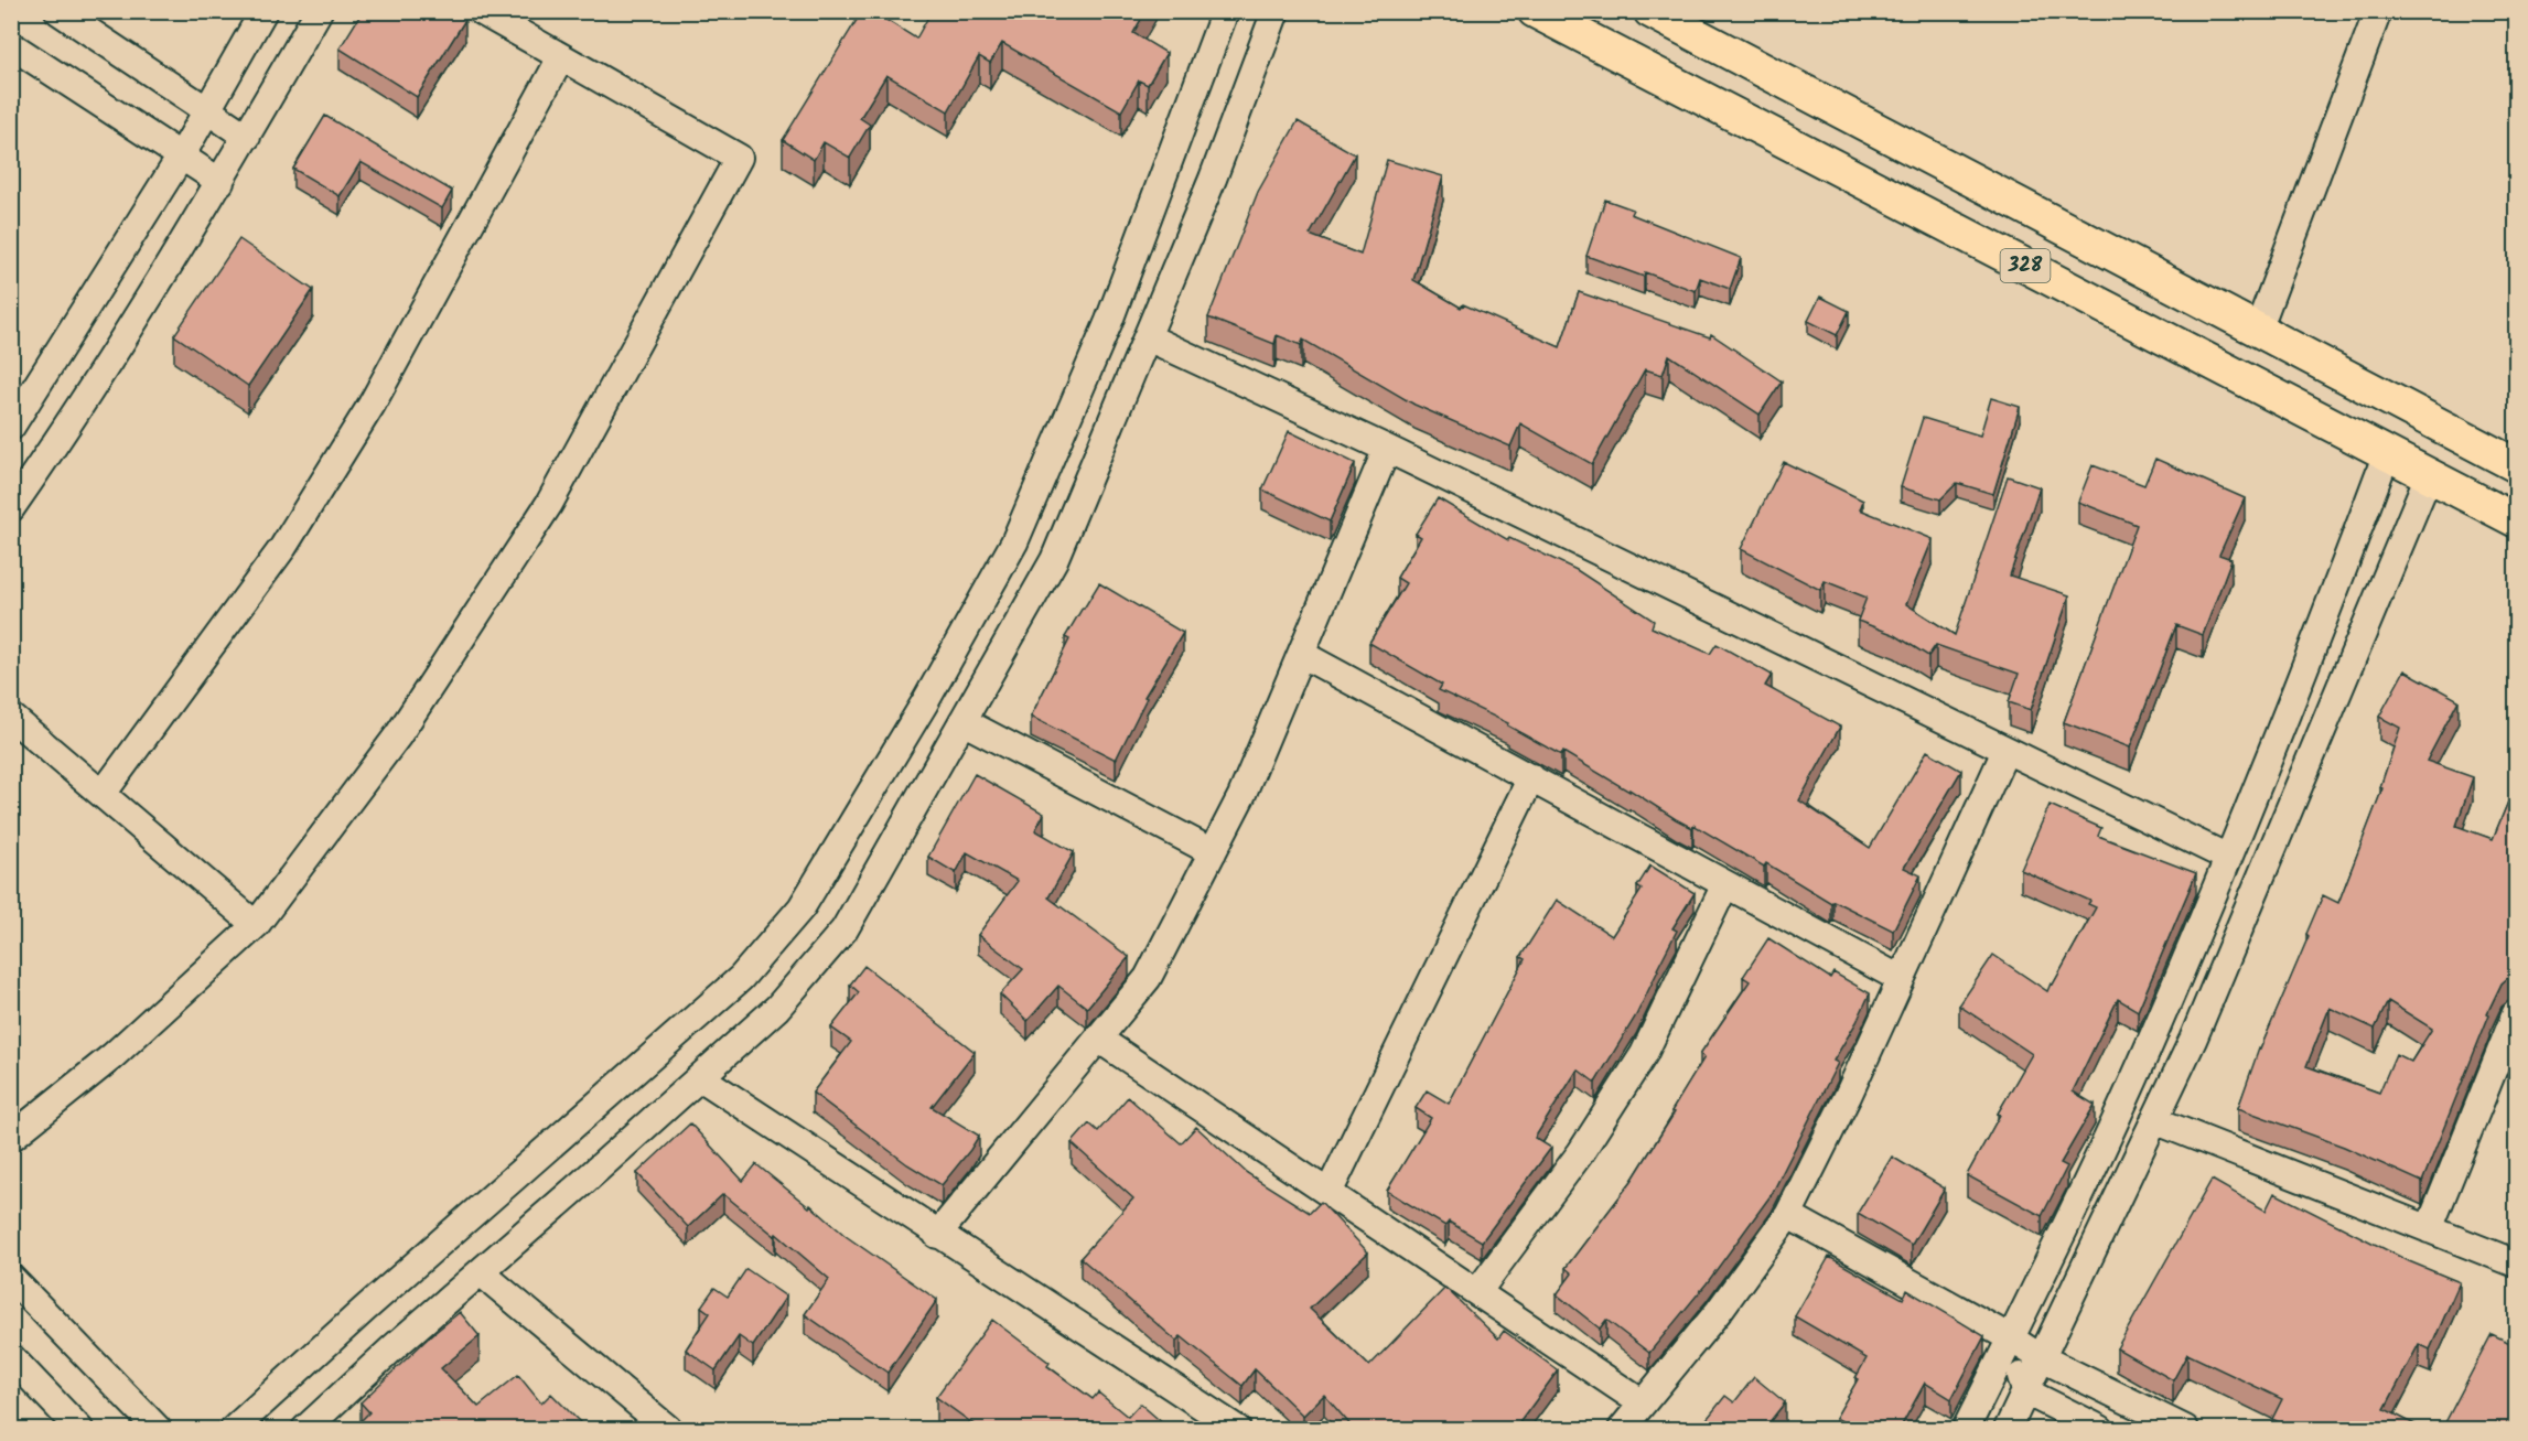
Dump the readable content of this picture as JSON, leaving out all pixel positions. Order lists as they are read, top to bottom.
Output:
{
  "streets": {
    "main road": ["328"]
  }
}
